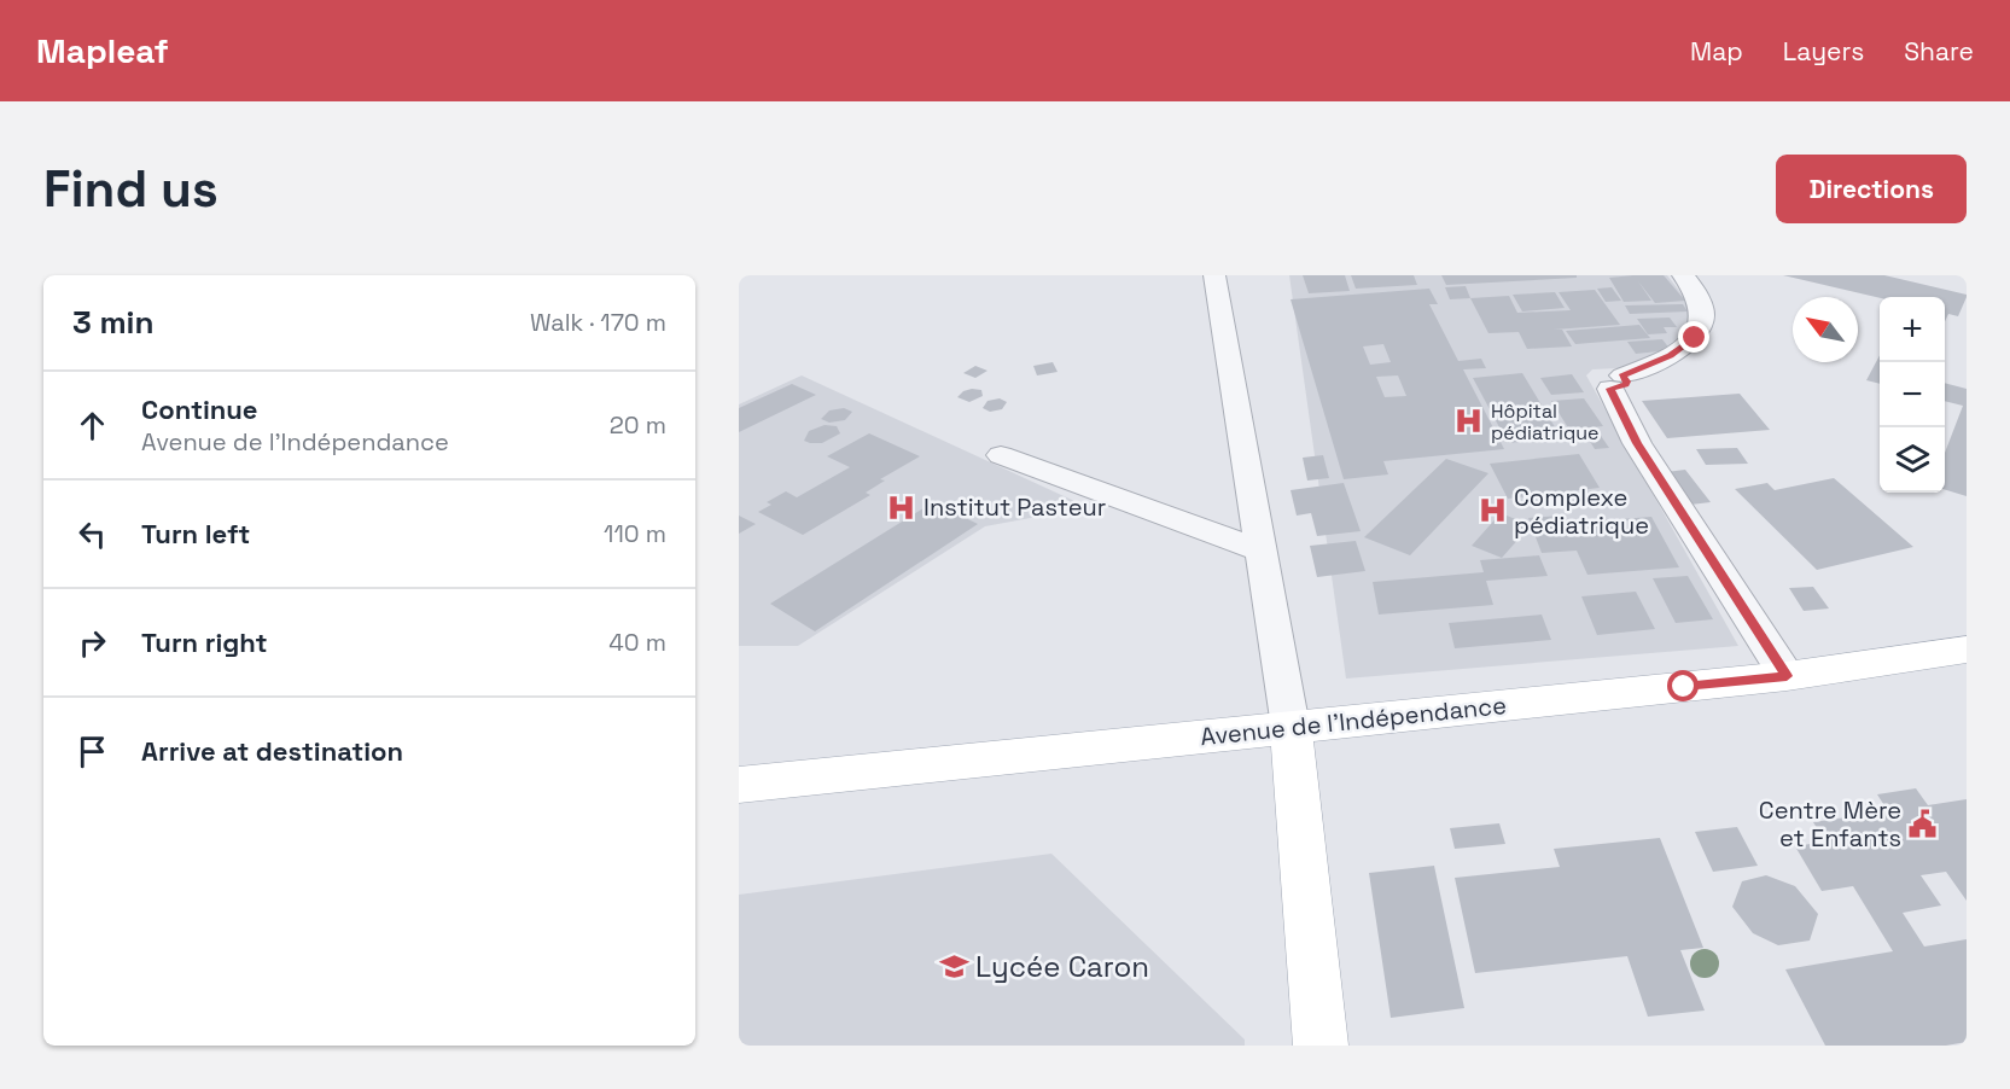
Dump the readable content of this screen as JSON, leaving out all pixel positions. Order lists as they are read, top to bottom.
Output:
{
  "streets": {
    "main road": ["Avenue de l'Indépendance"]
  },
  "places": {
    "hospital": ["Hôpital pédiatrique", "Institut Pasteur", "Complexe pédiatrique"],
    "public building": ["Centre Mère et Enfants"],
    "school or university": ["Lycée Caron"]
  },
  "north": "top left",
  "page": {
    "header": "Mapleaf",
    "nav": ["Map", "Layers", "Share"],
    "buttons": "Directions",
    "title": "Find us",
    "heading": ["3 min", "Walk · 170 m"],
    "map_buttons": ["+", "−"],
    "list": [
      ["Continue", "Avenue de l'Indépendance", "20 m"],
      ["Turn left", "110 m"],
      ["Turn right", "40 m"],
      "Arrive at destination"
    ]
  }
}
